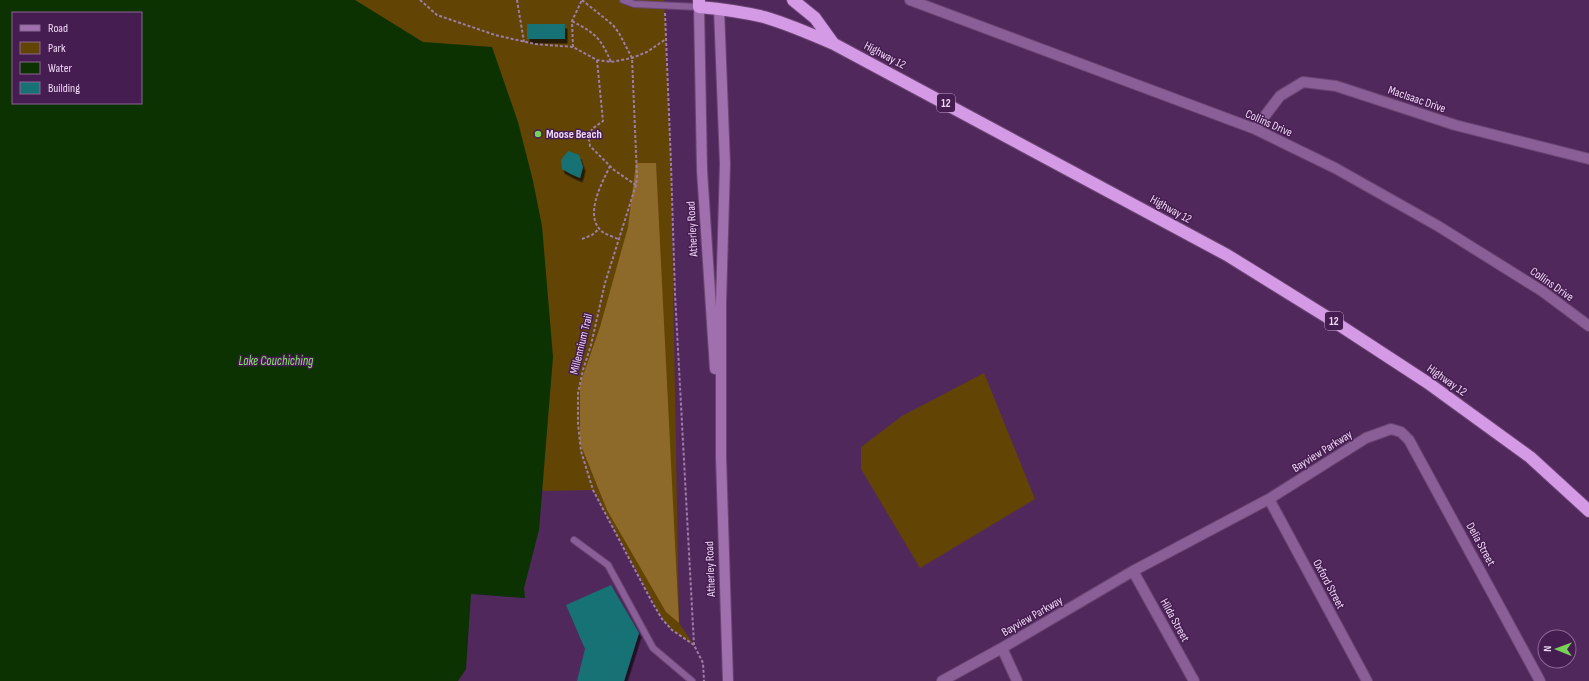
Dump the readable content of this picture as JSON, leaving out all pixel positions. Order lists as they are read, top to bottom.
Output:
{
  "streets": {
    "highway": ["Highway 12", "12"],
    "main road": ["Atherley Road"],
    "street": [
      "MacIsaac Drive",
      "Collins Drive",
      "Bayview Parkway",
      "Delia Street",
      "Oxford Street",
      "Hilda Street"
    ],
    "path": ["Millennium Trail"]
  },
  "crossings": [
    ["Highway 12", "Atherley Road"],
    ["MacIsaac Drive", "Collins Drive"],
    ["Bayview Parkway", "Delia Street"],
    ["Bayview Parkway", "Oxford Street"],
    ["Bayview Parkway", "Hilda Street"]
  ],
  "water": ["Lake Couchiching"],
  "places": ["Moose Beach"],
  "legend": [
    "Road",
    "Park",
    "Water",
    "Building"
  ],
  "north": "left"
}
